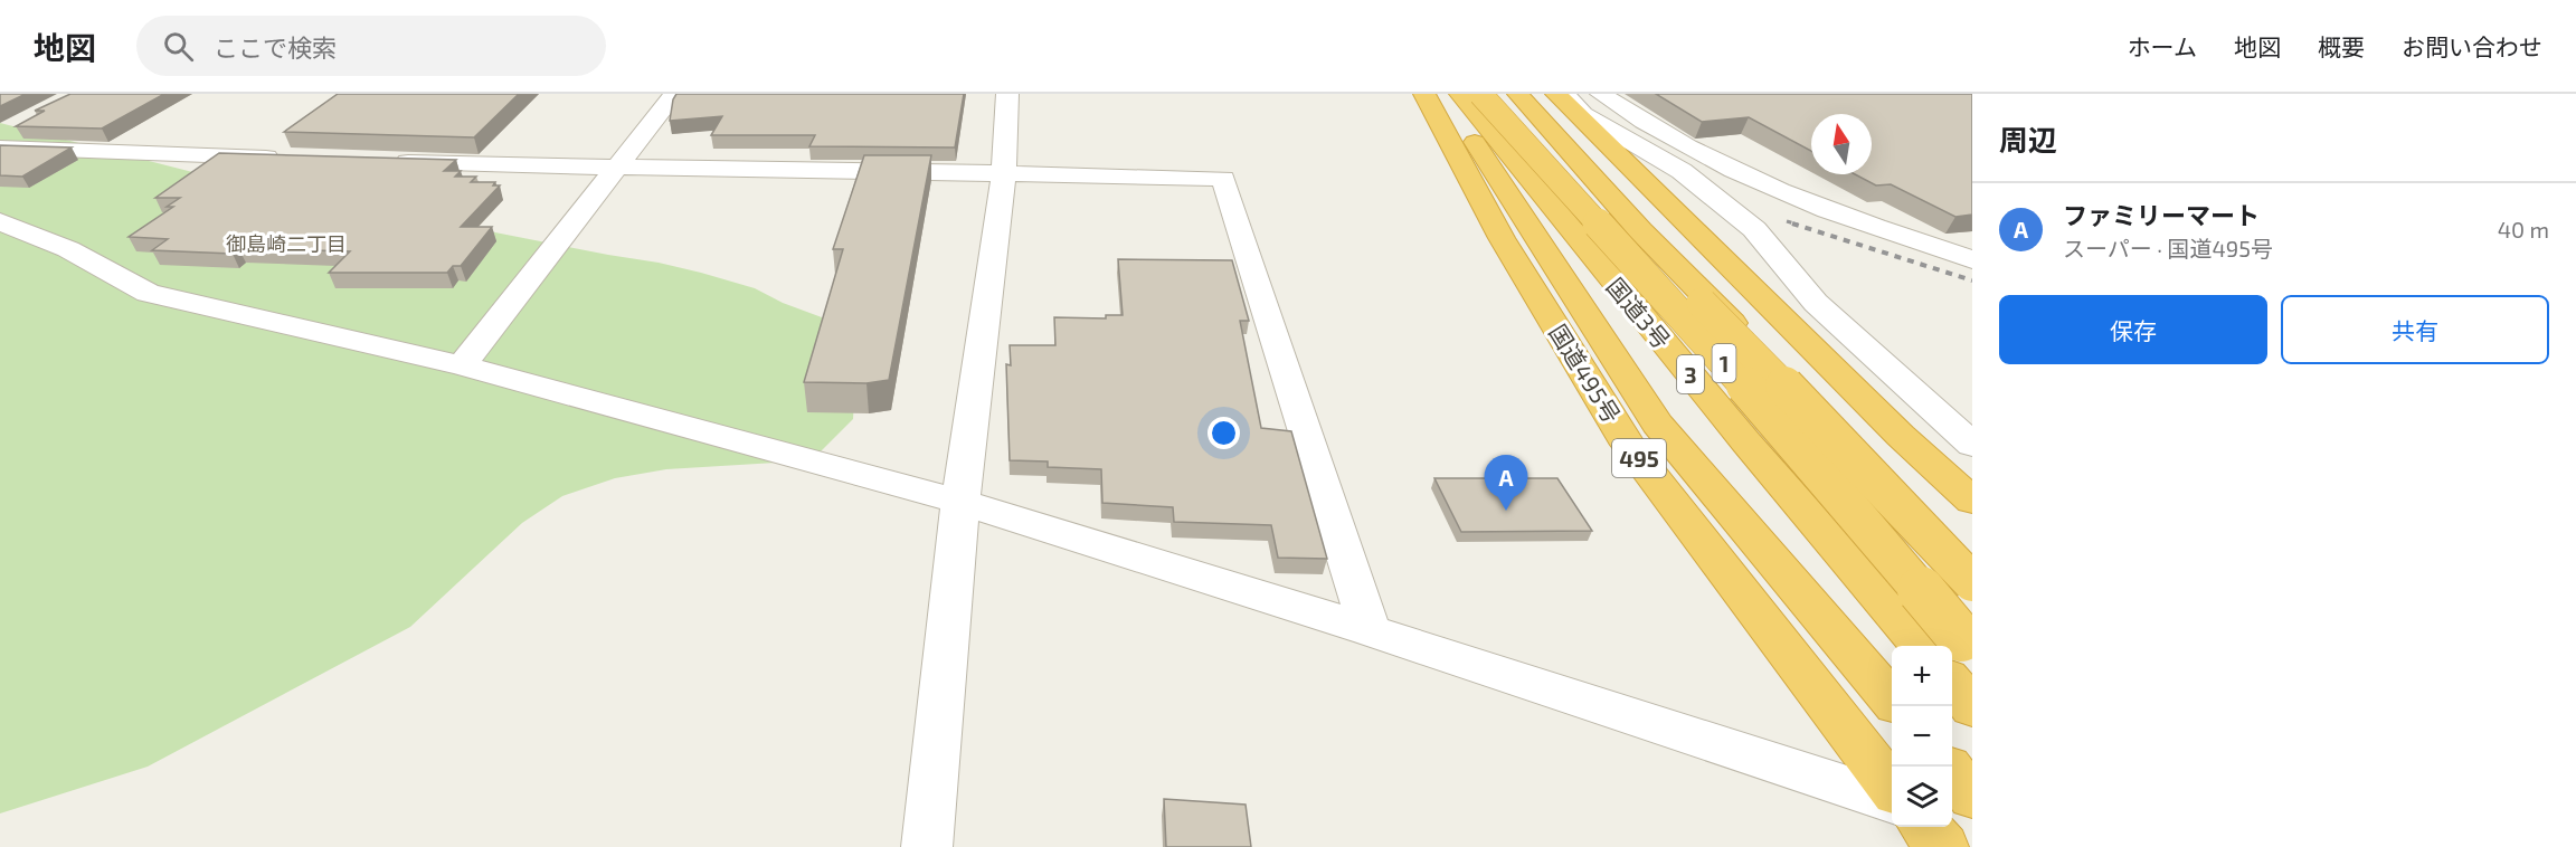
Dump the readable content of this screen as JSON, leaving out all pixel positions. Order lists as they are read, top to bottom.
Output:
{
  "streets": {
    "highway": [
      "国道3号",
      "1",
      "国道495号",
      "3",
      "495"
    ]
  },
  "districts": ["御島崎二丁目"],
  "north": "top",
  "page": {
    "header": "地図",
    "search": "ここで検索",
    "nav": [
      "ホーム",
      "地図",
      "概要",
      "お問い合わせ"
    ],
    "heading": "周辺",
    "list": [
      {
        "mark": "A",
        "name": "ファミリーマート",
        "note": "スーパー · 国道495号",
        "value": "40 m"
      }
    ],
    "buttons": ["保存", "共有"],
    "pins": "A",
    "map_buttons": ["+", "−"]
  }
}
